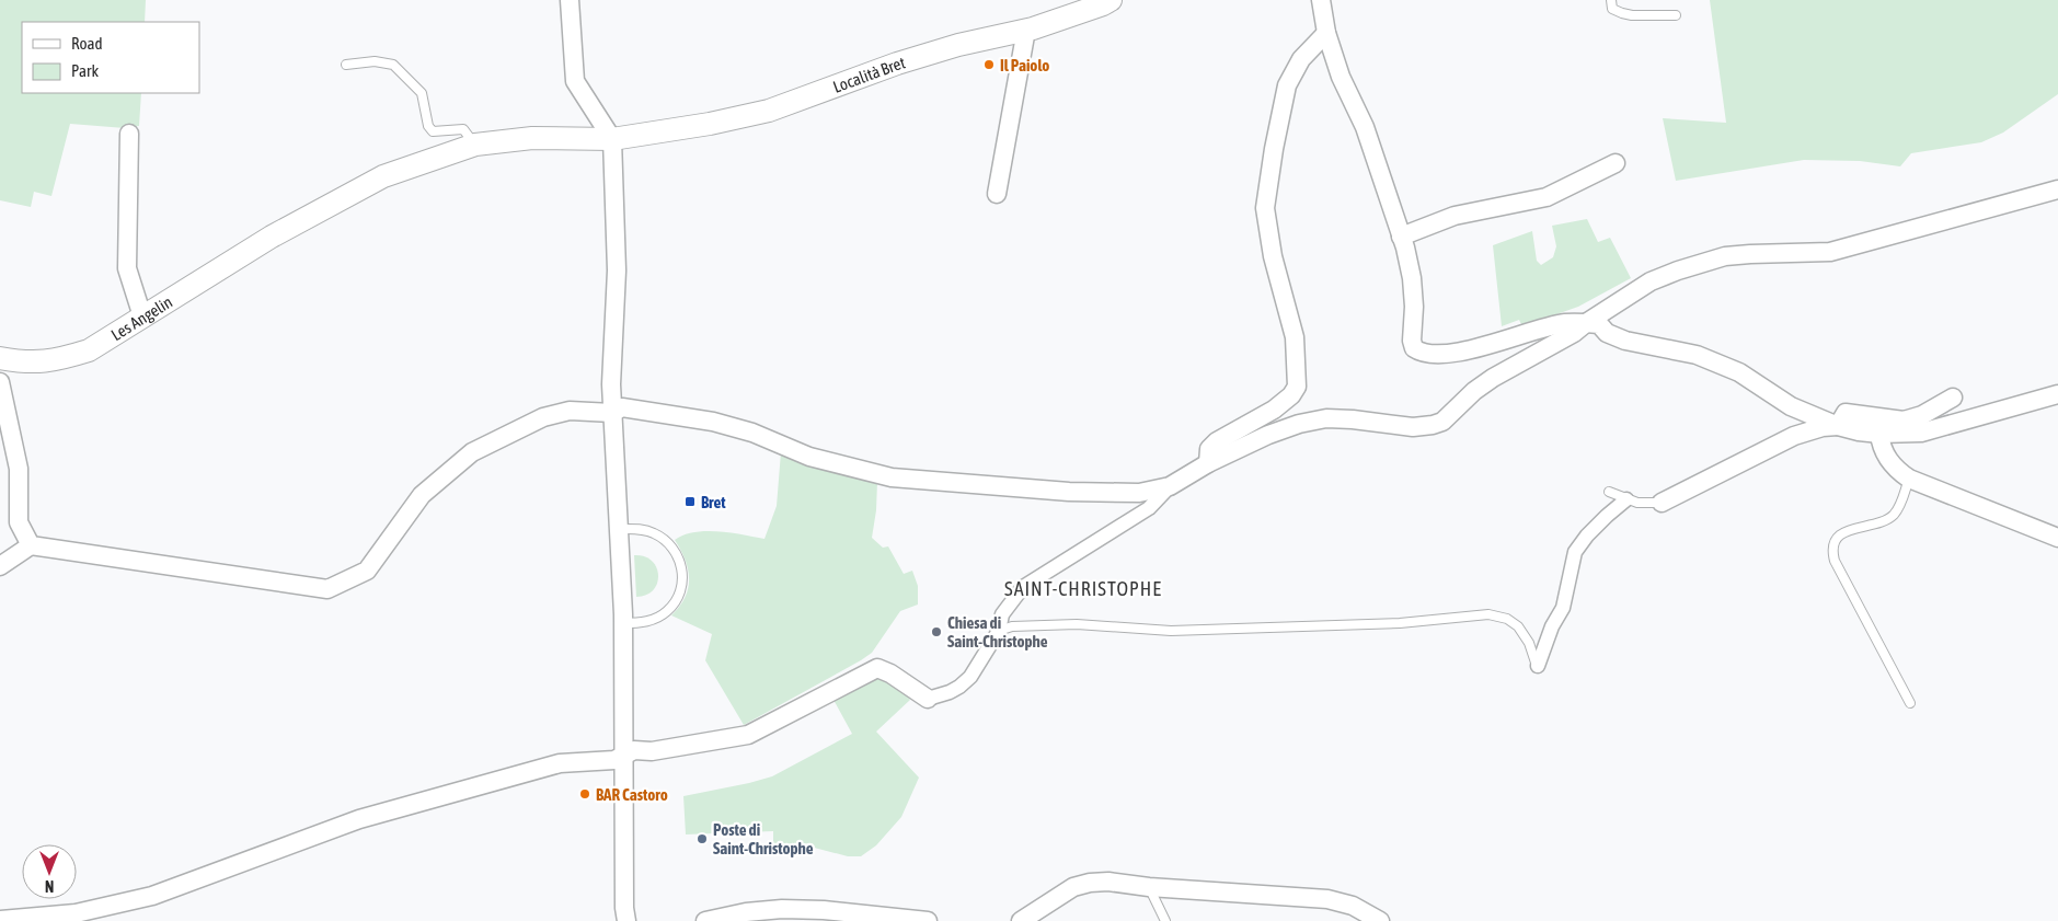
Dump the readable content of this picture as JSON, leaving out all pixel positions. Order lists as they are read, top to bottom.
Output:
{
  "streets": {
    "street": ["Località Bret", "Les Angelin"]
  },
  "crossings": [
    ["Località Bret", "Les Angelin"]
  ],
  "districts": ["SAINT-CHRISTOPHE"],
  "places": {
    "other": [
      "Il Paiolo",
      "Chiesa di Saint-Christophe",
      "BAR Castoro",
      "Poste di Saint-Christophe"
    ],
    "transit": ["Bret"]
  },
  "legend": ["Road", "Park"],
  "north": "bottom"
}
